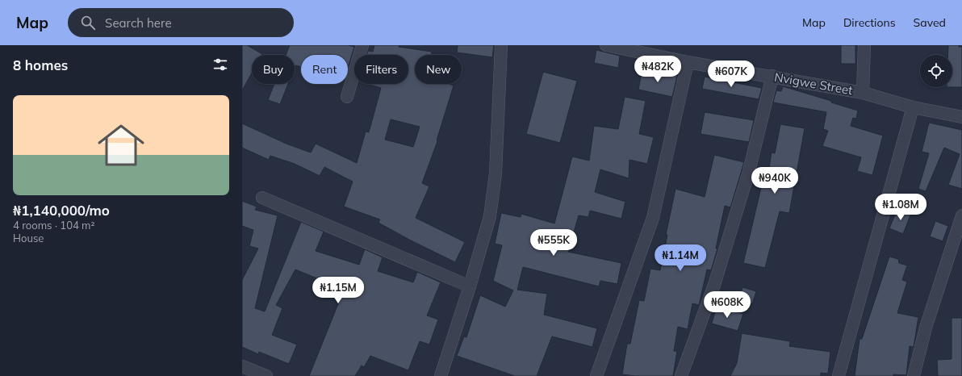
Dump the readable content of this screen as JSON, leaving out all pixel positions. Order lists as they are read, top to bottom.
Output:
{
  "streets": {
    "street": ["Nvigwe Street"]
  },
  "page": {
    "header": "Map",
    "search": "Search here",
    "nav": ["Map", "Directions", "Saved"],
    "heading": "8 homes",
    "chip": [
      "Buy",
      "Rent",
      "Filters",
      "New"
    ],
    "price": [
      "₦482K",
      "₦607K",
      "₦940K",
      "₦1.08M",
      "₦555K",
      "₦1.14M",
      "₦1.15M",
      "₦608K"
    ],
    "list": [
      {
        "name": "₦1,140,000/mo",
        "note": "4 rooms · 104 m² · House"
      }
    ]
  }
}
